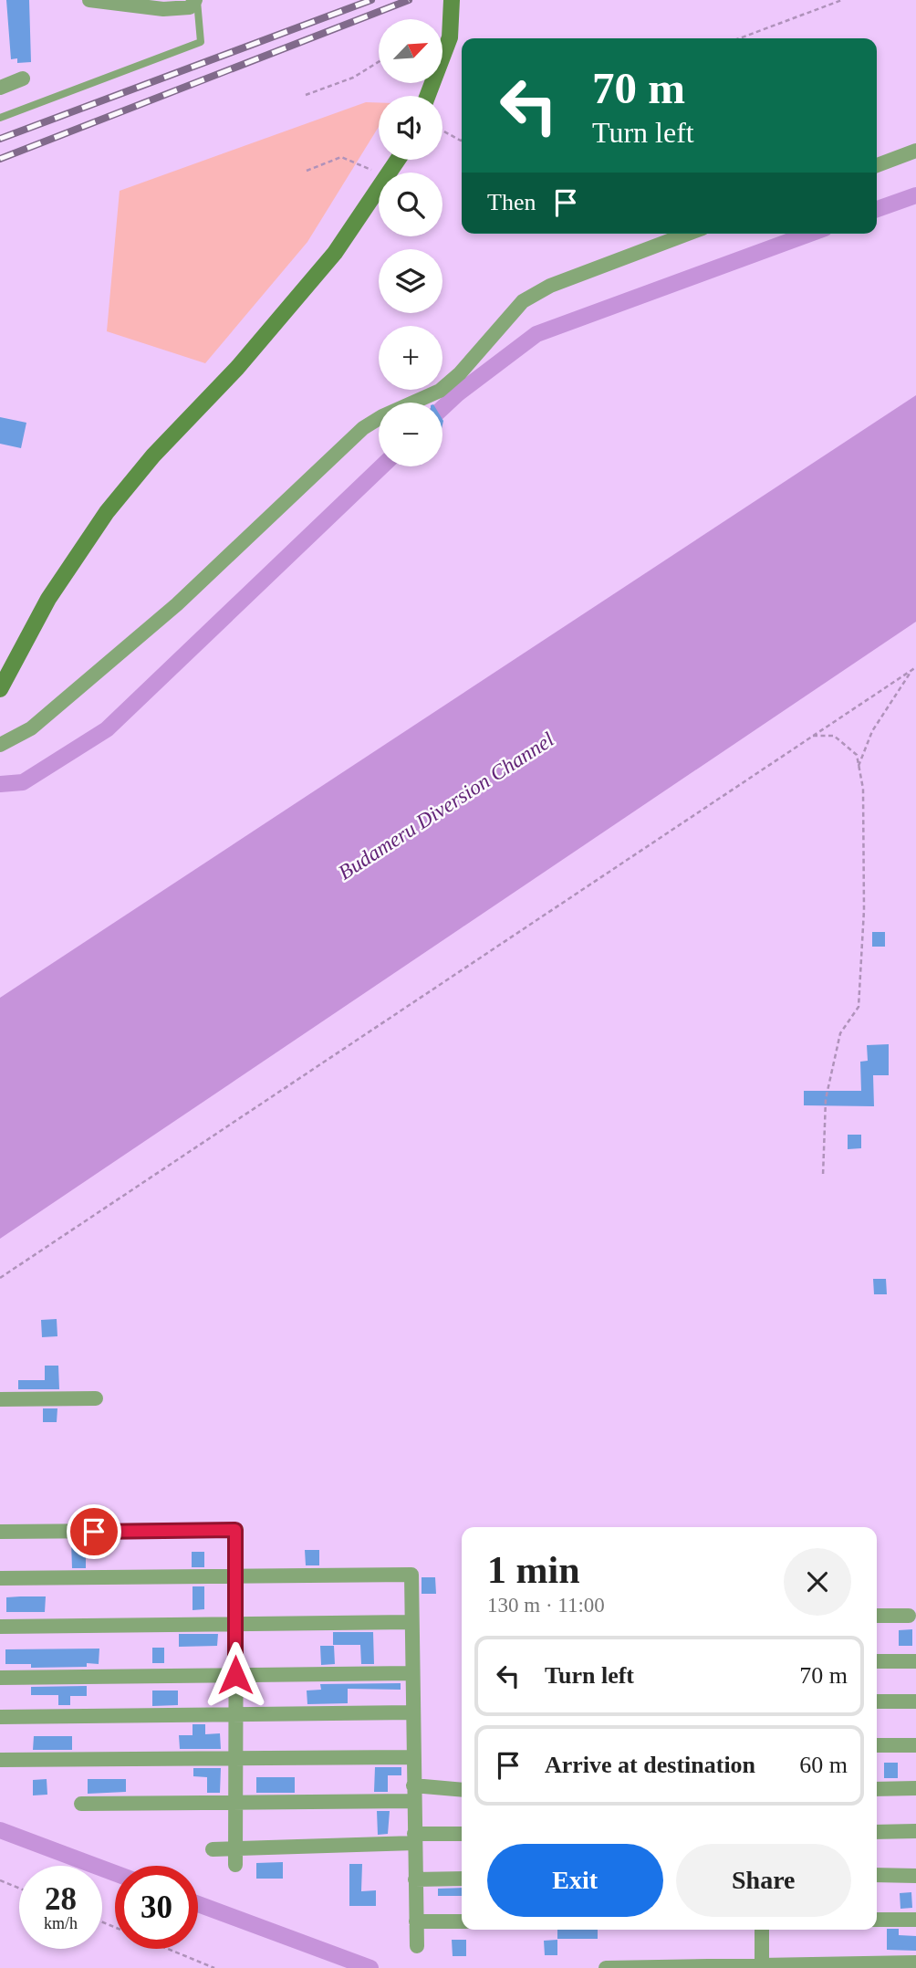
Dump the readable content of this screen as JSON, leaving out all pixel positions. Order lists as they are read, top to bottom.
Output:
{
  "water": ["Budameru Diversion Channel"],
  "north": "top right",
  "page": {
    "map_buttons": ["+", "−"],
    "turn": ["70 m", "Turn left"],
    "then": "Then",
    "heading": ["1 min", "130 m · 11:00"],
    "list": [
      {
        "name": "Turn left",
        "value": "70 m"
      },
      {
        "name": "Arrive at destination",
        "value": "60 m"
      }
    ],
    "buttons": ["Exit", "Share"],
    "speed": "28 km/h",
    "limit": "30"
  }
}
